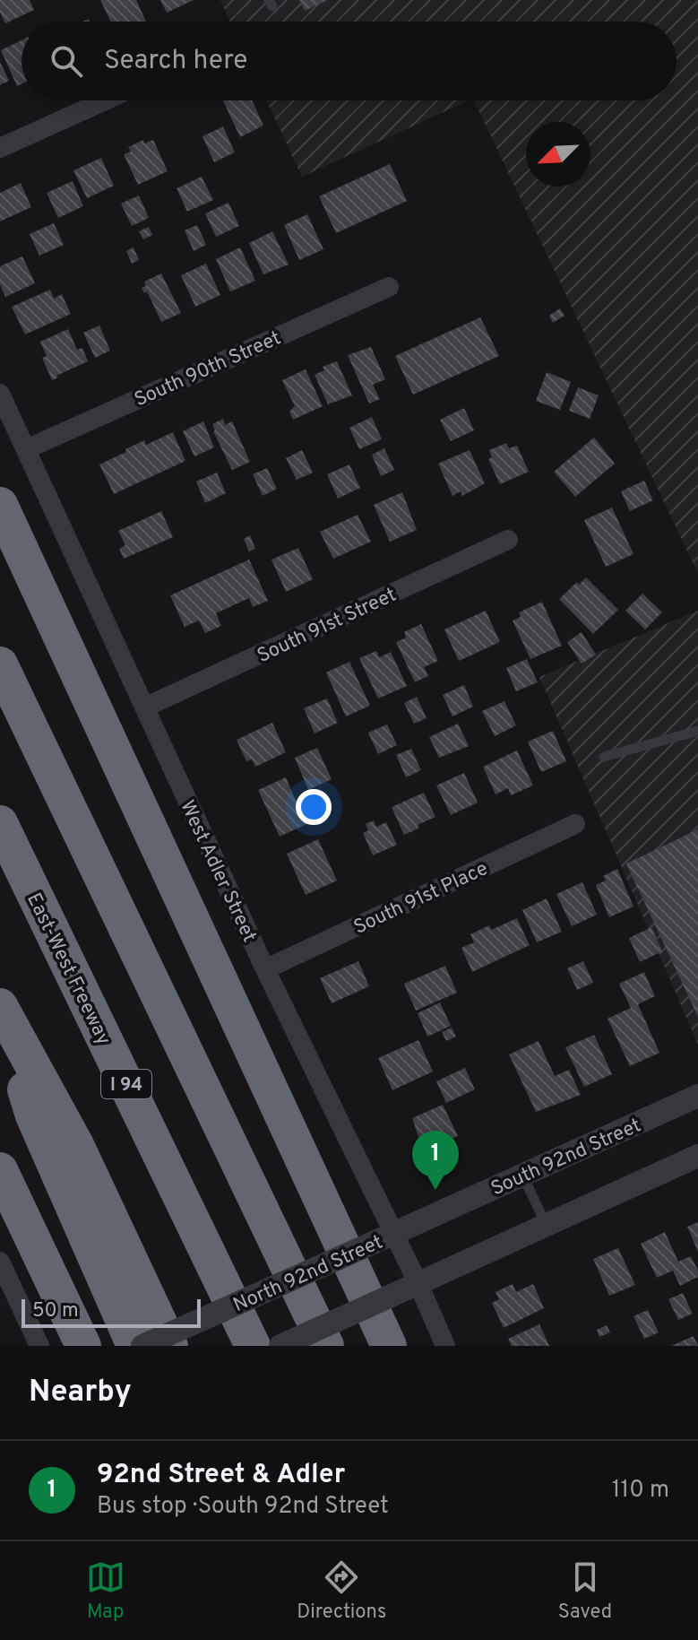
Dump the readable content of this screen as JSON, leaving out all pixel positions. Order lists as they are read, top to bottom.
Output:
{
  "streets": {
    "highway": ["East-West Freeway", "I 94"],
    "street": [
      "South 90th Street",
      "South 91st Street",
      "West Adler Street",
      "South 91st Place",
      "South 92nd Street",
      "North 92nd Street"
    ]
  },
  "crossings": [
    ["South 90th Street", "West Adler Street"],
    ["South 91st Street", "West Adler Street"],
    ["West Adler Street", "South 91st Place"],
    ["West Adler Street", "South 92nd Street"],
    ["West Adler Street", "North 92nd Street"],
    ["South 92nd Street", "North 92nd Street"]
  ],
  "scale_bar": "50 m",
  "north": "bottom left",
  "page": {
    "search": "Search here",
    "pins": "1",
    "scale": "50 m",
    "heading": "Nearby",
    "list": [
      {
        "mark": "1",
        "name": "92nd Street & Adler",
        "note": "Bus stop · South 92nd Street",
        "value": "110 m"
      }
    ],
    "nav": ["Map", "Directions", "Saved"]
  }
}
